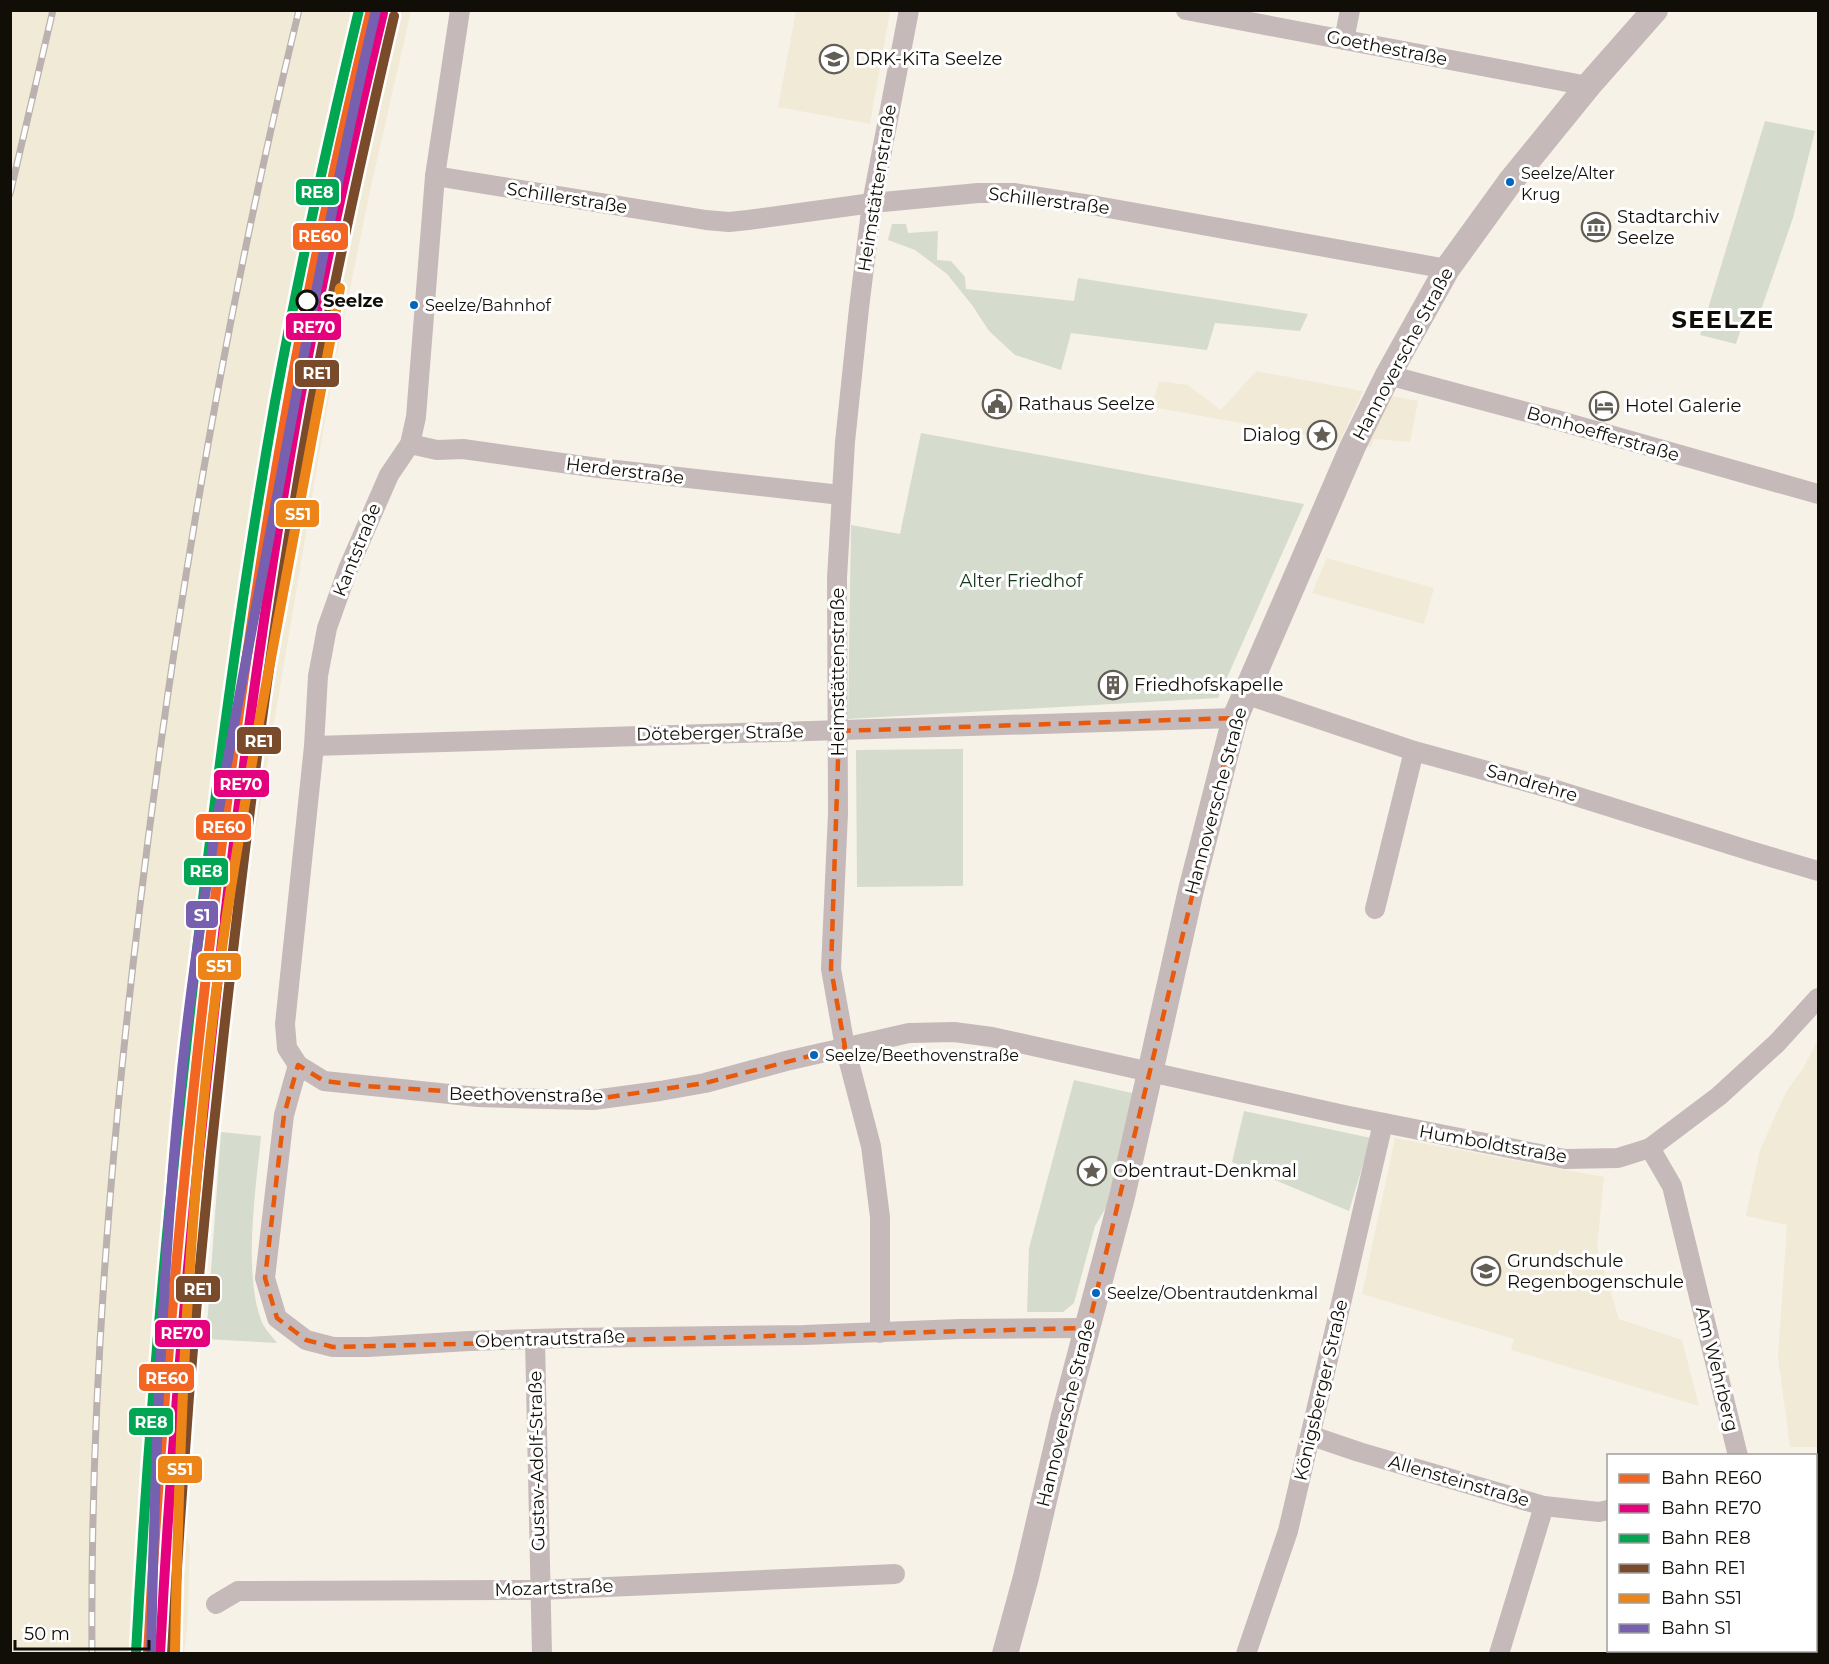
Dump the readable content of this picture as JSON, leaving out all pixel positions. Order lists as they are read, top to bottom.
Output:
{
  "streets": {
    "street": [
      "Goethestraße",
      "Heimstättenstraße",
      "Schillerstraße",
      "Hannoversche Straße",
      "Bonhoefferstraße",
      "Herderstraße",
      "Kantstraße",
      "Döteberger Straße",
      "Sandrehre",
      "Beethovenstraße",
      "Humboldtstraße",
      "Obentrautstraße",
      "Am Wehrberg",
      "Königsberger Straße",
      "Gustav-Adolf-Straße",
      "Allensteinstraße",
      "Mozartstraße"
    ]
  },
  "crossings": [
    ["Goethestraße", "Hannoversche Straße"],
    ["Heimstättenstraße", "Schillerstraße"],
    ["Heimstättenstraße", "Herderstraße"],
    ["Heimstättenstraße", "Döteberger Straße"],
    ["Heimstättenstraße", "Beethovenstraße"],
    ["Heimstättenstraße", "Obentrautstraße"],
    ["Schillerstraße", "Hannoversche Straße"],
    ["Schillerstraße", "Kantstraße"],
    ["Hannoversche Straße", "Bonhoefferstraße"],
    ["Hannoversche Straße", "Döteberger Straße"],
    ["Hannoversche Straße", "Sandrehre"],
    ["Hannoversche Straße", "Beethovenstraße"],
    ["Hannoversche Straße", "Humboldtstraße"],
    ["Hannoversche Straße", "Obentrautstraße"],
    ["Herderstraße", "Kantstraße"],
    ["Kantstraße", "Döteberger Straße"],
    ["Kantstraße", "Beethovenstraße"],
    ["Kantstraße", "Obentrautstraße"],
    ["Beethovenstraße", "Humboldtstraße"],
    ["Beethovenstraße", "Obentrautstraße"],
    ["Humboldtstraße", "Am Wehrberg"],
    ["Humboldtstraße", "Königsberger Straße"],
    ["Obentrautstraße", "Gustav-Adolf-Straße"],
    ["Königsberger Straße", "Allensteinstraße"],
    ["Gustav-Adolf-Straße", "Mozartstraße"]
  ],
  "districts": ["SEELZE"],
  "parks": ["Alter Friedhof"],
  "places": {
    "school or university": ["DRK-KiTa Seelze", "Grundschule Regenbogenschule"],
    "other": [
      "Seelze/Alter Krug",
      "Seelze",
      "Seelze/Bahnhof",
      "Seelze/Beethovenstraße",
      "Seelze/Obentrautdenkmal"
    ],
    "museum": ["Stadtarchiv Seelze"],
    "public building": ["Rathaus Seelze"],
    "hotel": ["Hotel Galerie"],
    "place": ["Dialog", "Obentraut-Denkmal"],
    "building": ["Friedhofskapelle"]
  },
  "lines": [
    "rail line RE60",
    "rail line RE8",
    "rail line S1",
    "rail line RE70",
    "rail line RE1",
    "rail line S51"
  ],
  "legend": [
    "Bahn RE60",
    "Bahn RE70",
    "Bahn RE8",
    "Bahn RE1",
    "Bahn S51",
    "Bahn S1"
  ],
  "scale_bar": "50 m"
}
